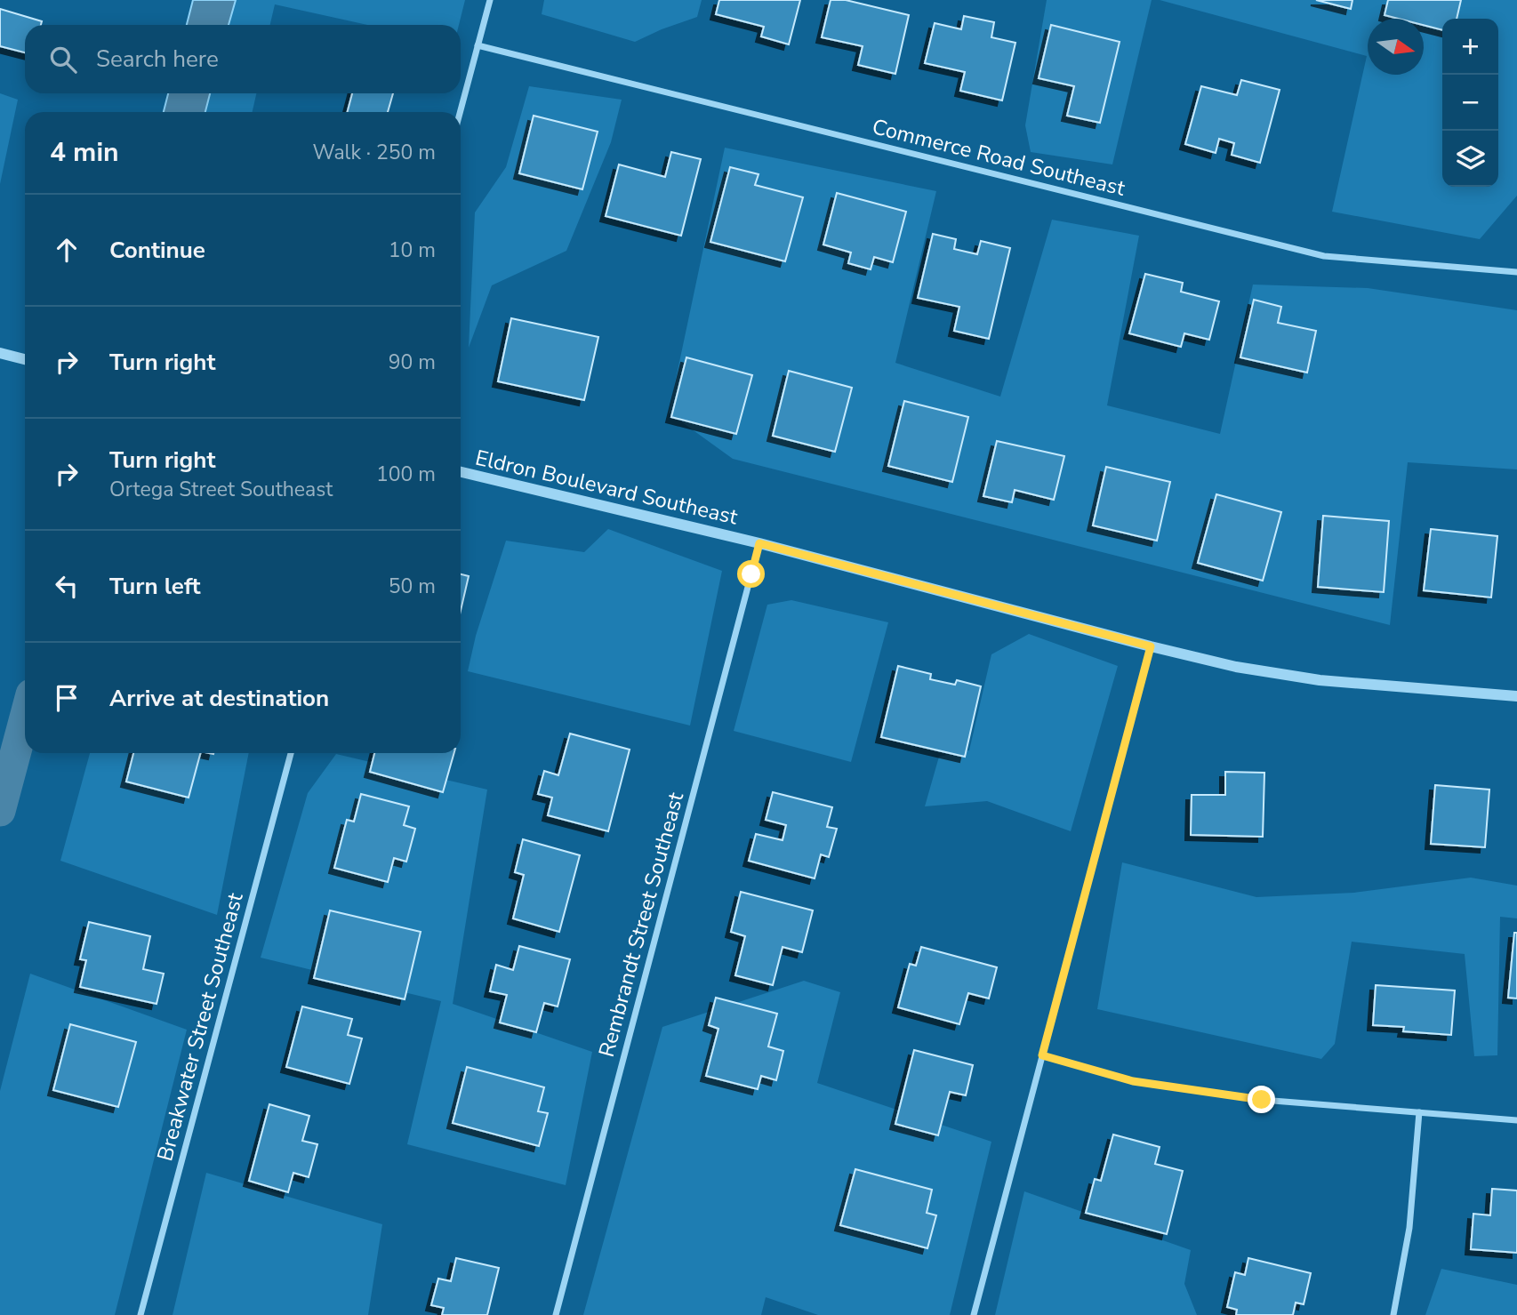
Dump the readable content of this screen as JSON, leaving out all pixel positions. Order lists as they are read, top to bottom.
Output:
{
  "streets": {
    "street": [
      "Commerce Road Southeast",
      "Eldron Boulevard Southeast",
      "Rembrandt Street Southeast",
      "Breakwater Street Southeast"
    ]
  },
  "crossings": [
    ["Eldron Boulevard Southeast", "Rembrandt Street Southeast"]
  ],
  "north": "right",
  "page": {
    "map_buttons": ["+", "−"],
    "search": "Search here",
    "heading": ["4 min", "Walk · 250 m"],
    "list": [
      ["Continue", "10 m"],
      ["Turn right", "90 m"],
      ["Turn right", "Ortega Street Southeast", "100 m"],
      ["Turn left", "50 m"],
      "Arrive at destination"
    ]
  }
}
